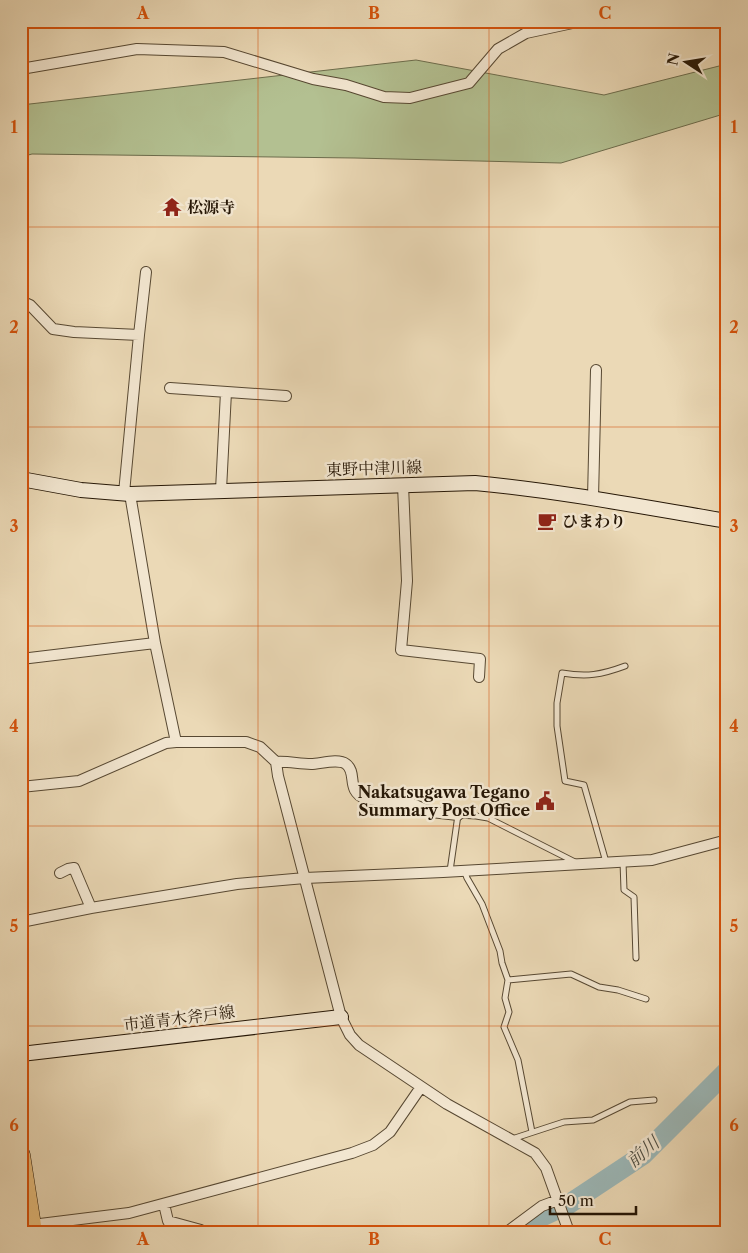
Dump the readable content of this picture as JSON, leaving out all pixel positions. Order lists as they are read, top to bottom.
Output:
{
  "streets": {
    "main road": ["東野中津川線", "市道青木斧戸線"]
  },
  "water": ["前川"],
  "places": {
    "temple": ["松源寺"],
    "cafe": ["ひまわり"],
    "public building": ["Nakatsugawa Tegano Summary Post Office"]
  },
  "scale_bar": "50 m",
  "north": "left",
  "grid": {
    "columns": ["A", "B", "C"],
    "rows": [
      "1",
      "2",
      "3",
      "4",
      "5",
      "6"
    ]
  }
}
